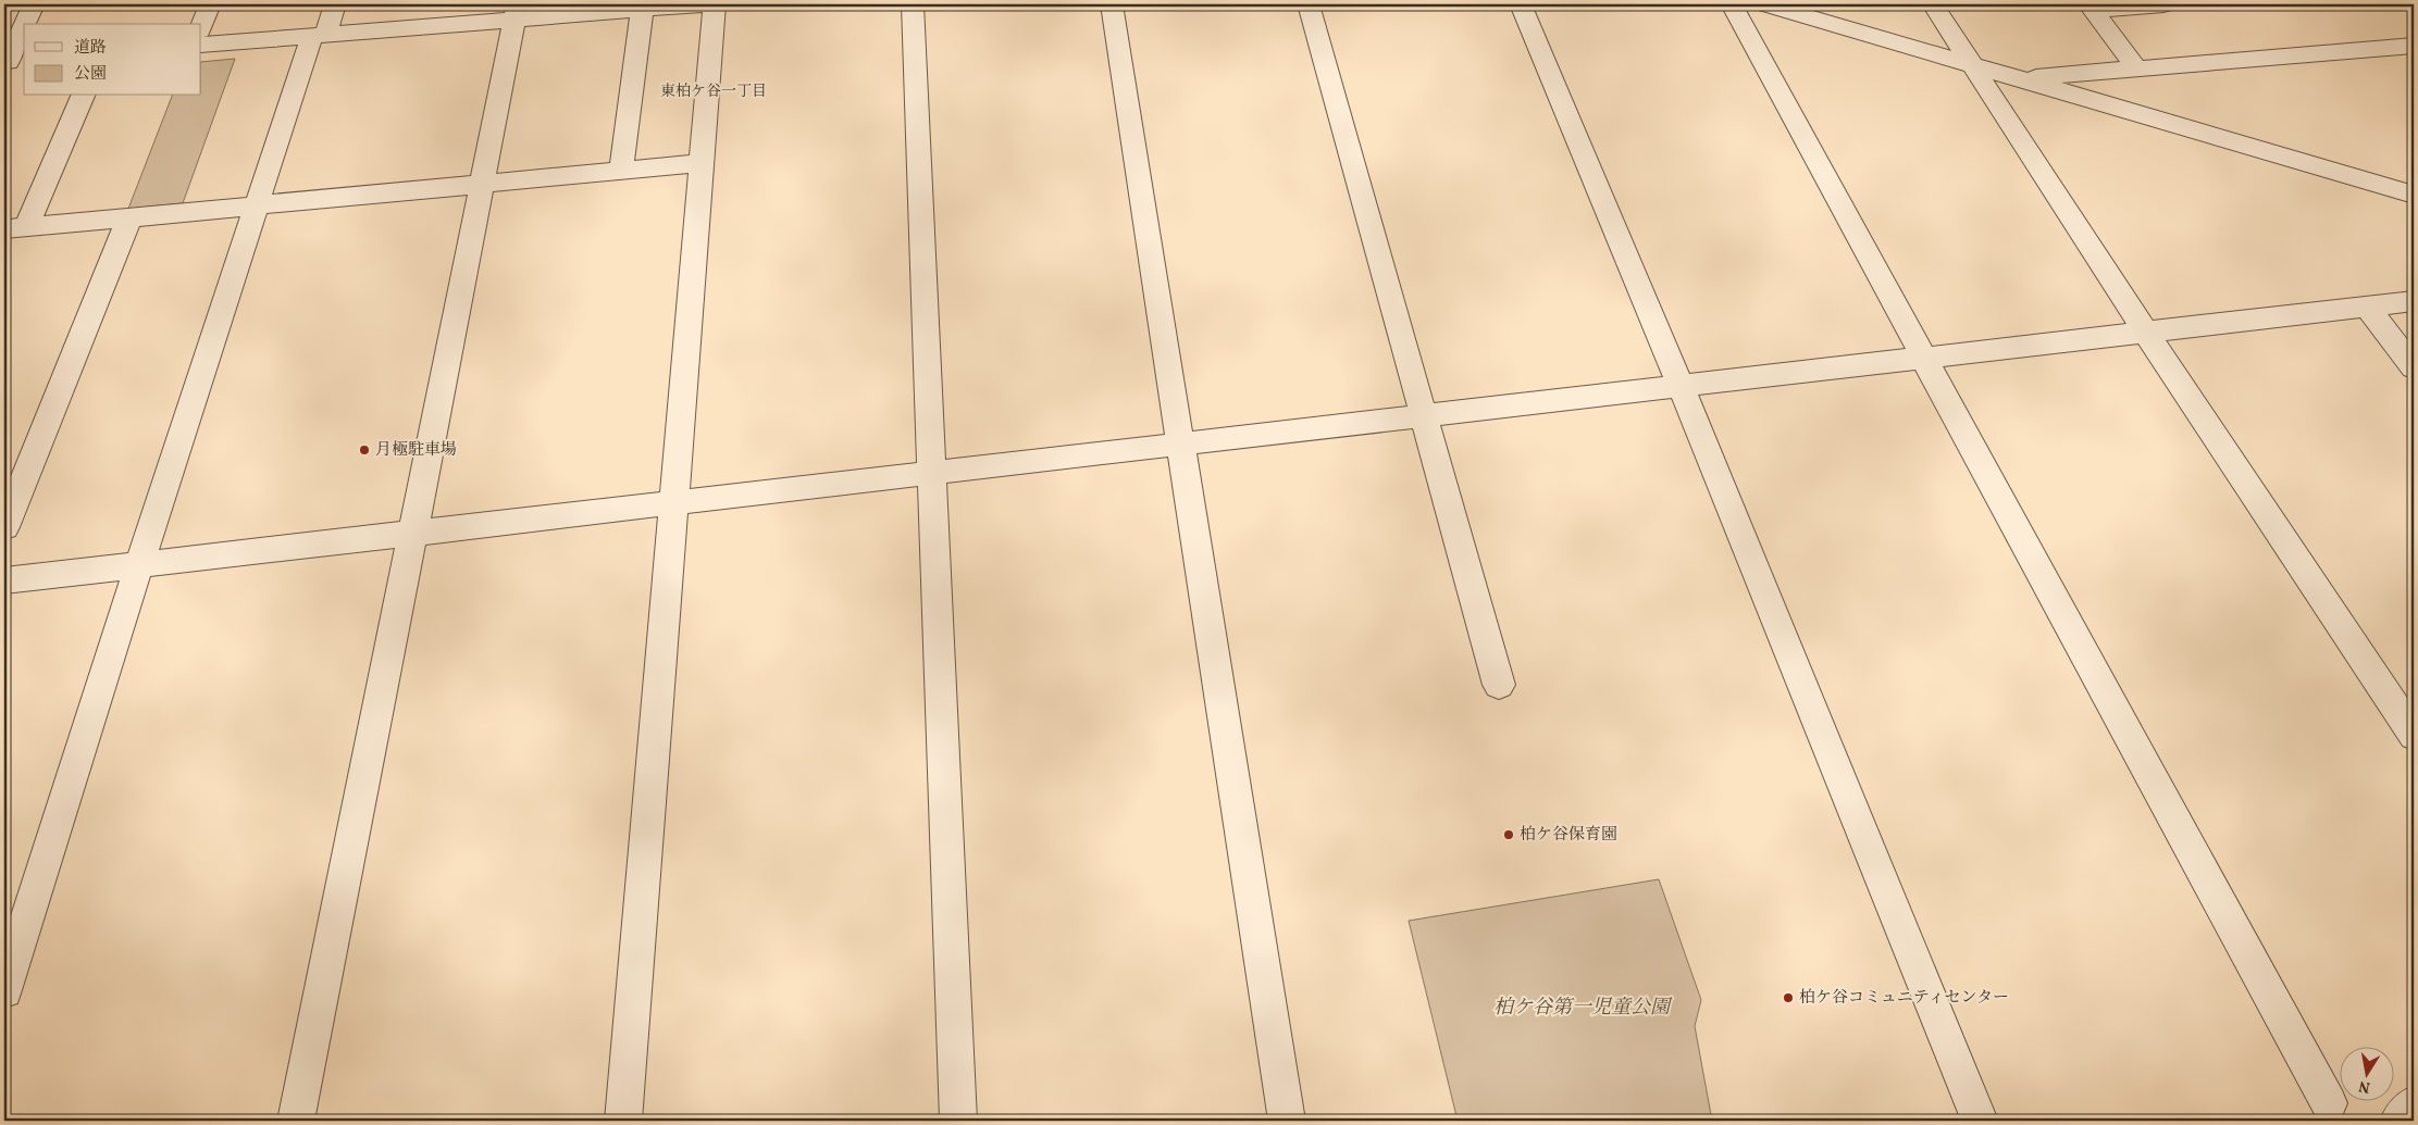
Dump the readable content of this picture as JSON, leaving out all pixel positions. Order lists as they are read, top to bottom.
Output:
{
  "districts": ["東柏ケ谷一丁目"],
  "parks": ["柏ケ谷第一児童公園"],
  "places": ["月極駐車場", "柏ケ谷保育園", "柏ケ谷コミュニティセンター"],
  "legend": ["道路", "公園"],
  "north": "bottom"
}
